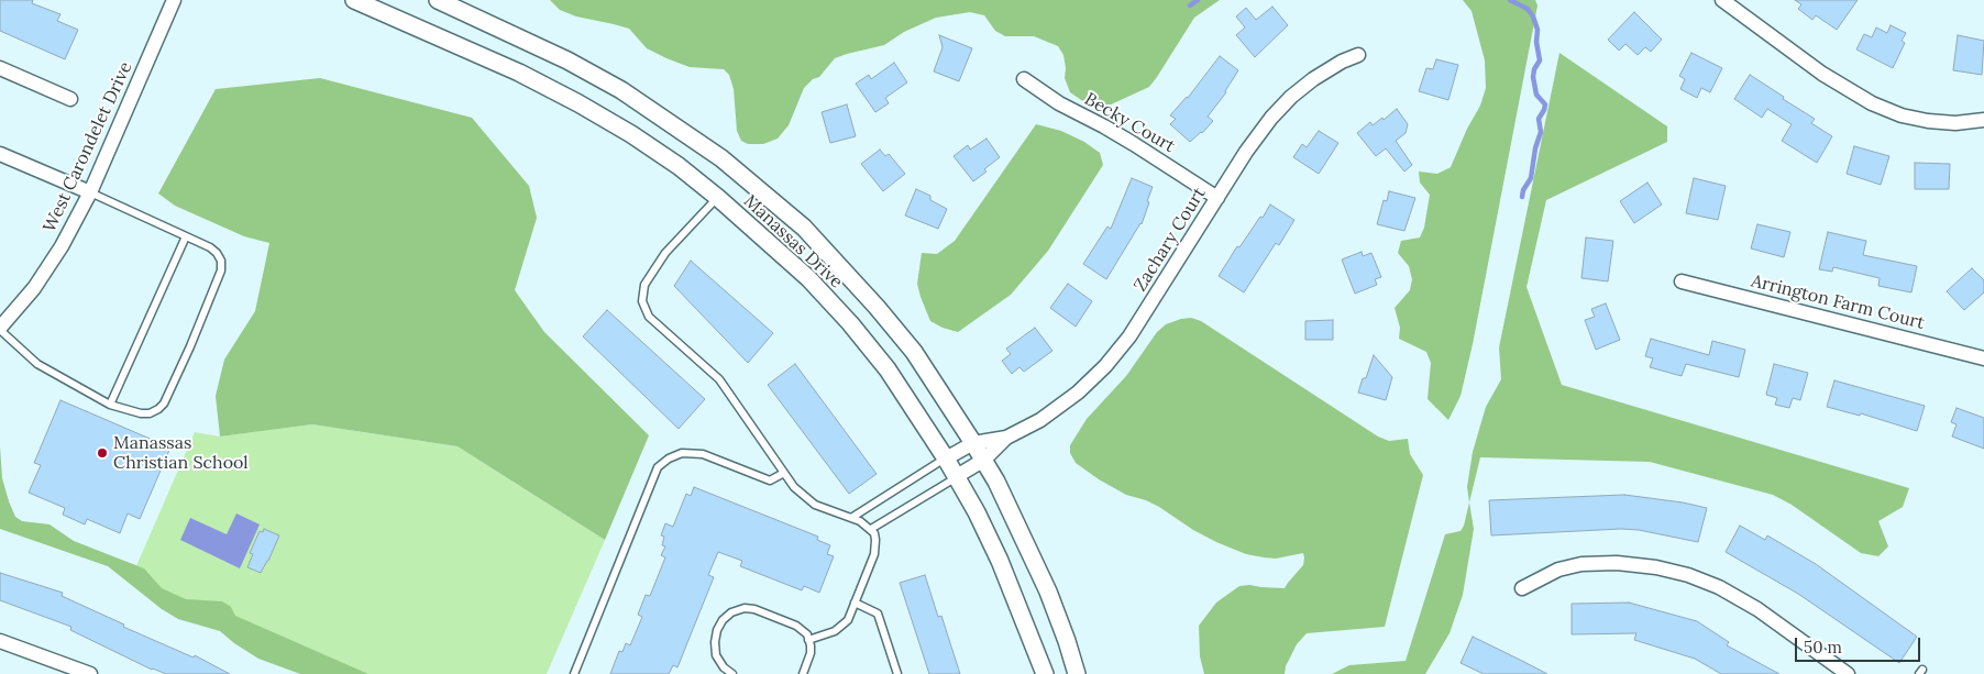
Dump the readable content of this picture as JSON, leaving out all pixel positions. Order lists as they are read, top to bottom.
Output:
{
  "streets": {
    "street": [
      "Becky Court",
      "West Carondelet Drive",
      "Zachary Court",
      "Manassas Drive",
      "Arrington Farm Court"
    ]
  },
  "crossings": [
    ["Becky Court", "Zachary Court"],
    ["Zachary Court", "Manassas Drive"]
  ],
  "places": ["Manassas Christian School"],
  "scale_bar": "50 m"
}
